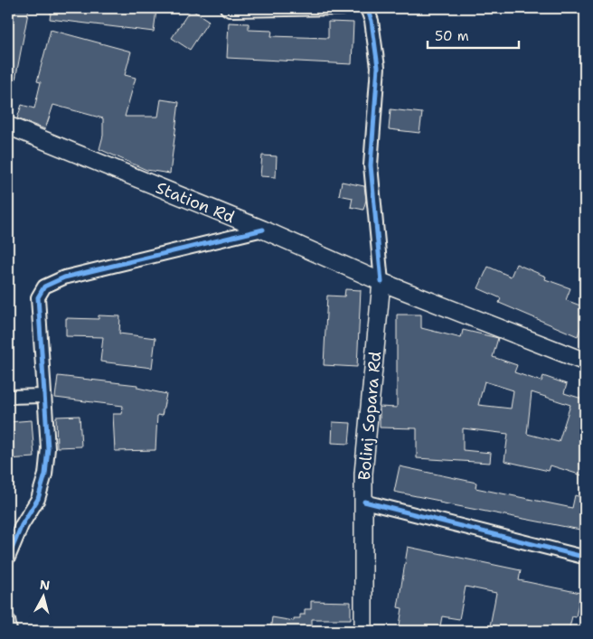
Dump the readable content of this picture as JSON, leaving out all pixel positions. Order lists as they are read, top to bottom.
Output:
{
  "streets": {
    "main road": ["Station Rd", "Bolinj Sopara Rd"]
  },
  "crossings": [
    ["Station Rd", "Bolinj Sopara Rd"]
  ],
  "scale_bar": "50 m",
  "north": "top"
}
